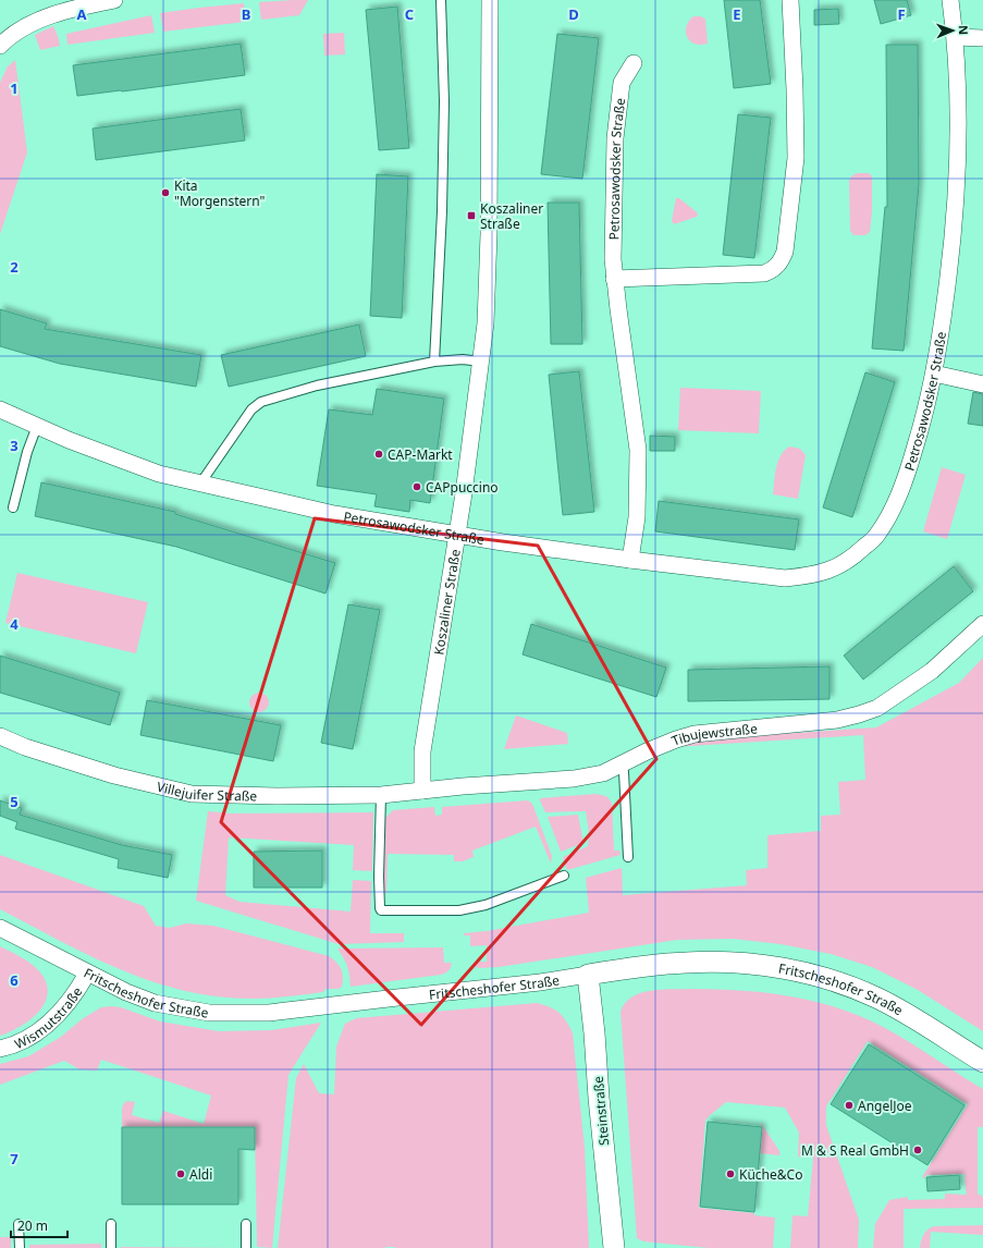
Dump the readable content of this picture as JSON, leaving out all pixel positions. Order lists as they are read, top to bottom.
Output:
{
  "streets": {
    "street": [
      "Petrosawodsker Straße",
      "Koszaliner Straße",
      "Tibujewstraße",
      "Villejuifer Straße",
      "Fritscheshofer Straße",
      "Wismutstraße",
      "Steinstraße"
    ]
  },
  "crossings": [
    ["Petrosawodsker Straße", "Koszaliner Straße"],
    ["Koszaliner Straße", "Tibujewstraße"],
    ["Koszaliner Straße", "Villejuifer Straße"],
    ["Tibujewstraße", "Villejuifer Straße"],
    ["Fritscheshofer Straße", "Wismutstraße"],
    ["Fritscheshofer Straße", "Steinstraße"]
  ],
  "places": {
    "other": [
      "Kita \"Morgenstern\"",
      "CAP-Markt",
      "CAPpuccino",
      "AngelJoe",
      "M & S Real GmbH",
      "Aldi",
      "Küche&Co"
    ],
    "transit": ["Koszaliner Straße"]
  },
  "scale_bar": "20 m",
  "north": "right",
  "grid": {
    "columns": [
      "A",
      "B",
      "C",
      "D",
      "E",
      "F"
    ],
    "rows": [
      "1",
      "2",
      "3",
      "4",
      "5",
      "6",
      "7"
    ]
  }
}
